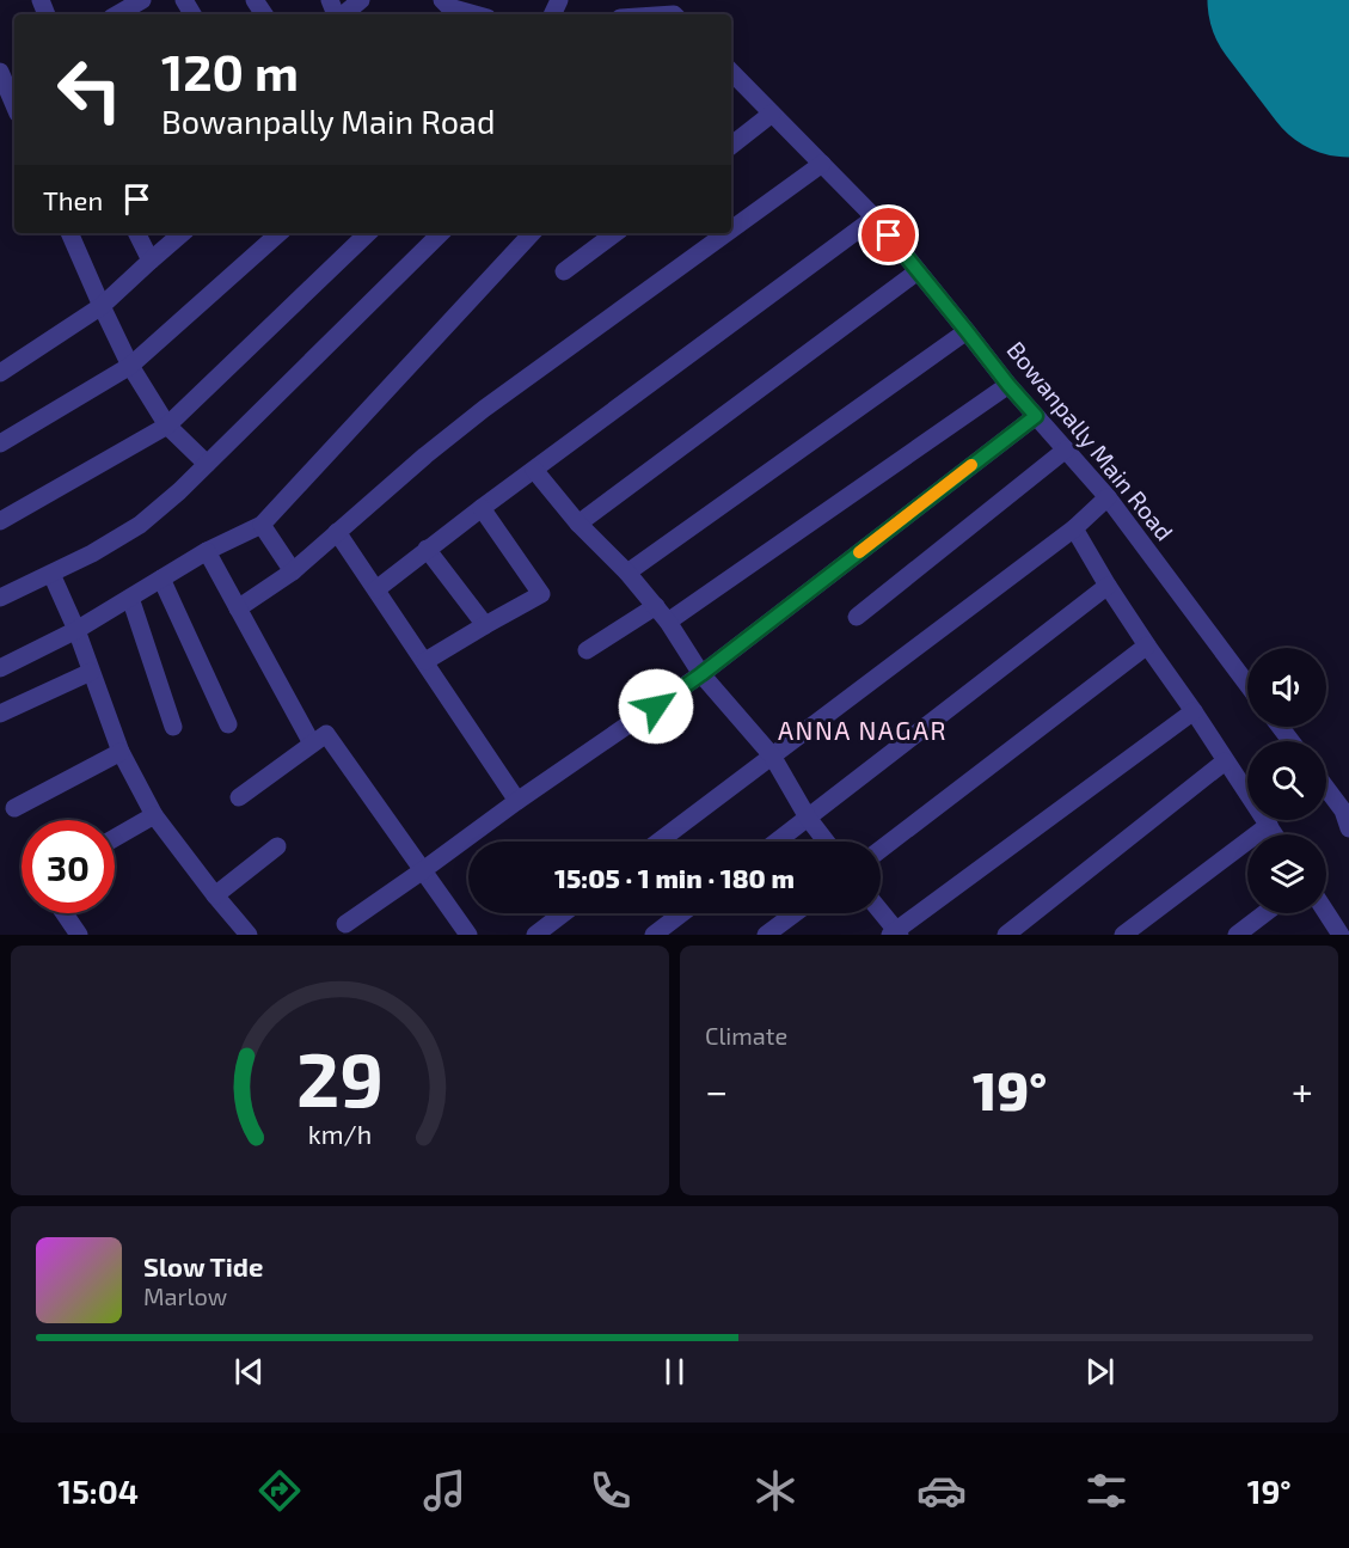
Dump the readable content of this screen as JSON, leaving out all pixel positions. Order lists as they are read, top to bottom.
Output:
{
  "streets": {
    "street": ["Bowanpally Main Road"]
  },
  "districts": ["ANNA NAGAR"],
  "page": {
    "turn": ["120 m", "Bowanpally Main Road"],
    "then": "Then",
    "limit": "30",
    "trip": "15:05 · 1 min · 180 m",
    "tile": "Climate",
    "heat": ["−", "19°", "+"],
    "song": ["Slow Tide", "Marlow"],
    "tabs": ["15:04", "19°"],
    "gauge": ["29", "km/h"]
  }
}
